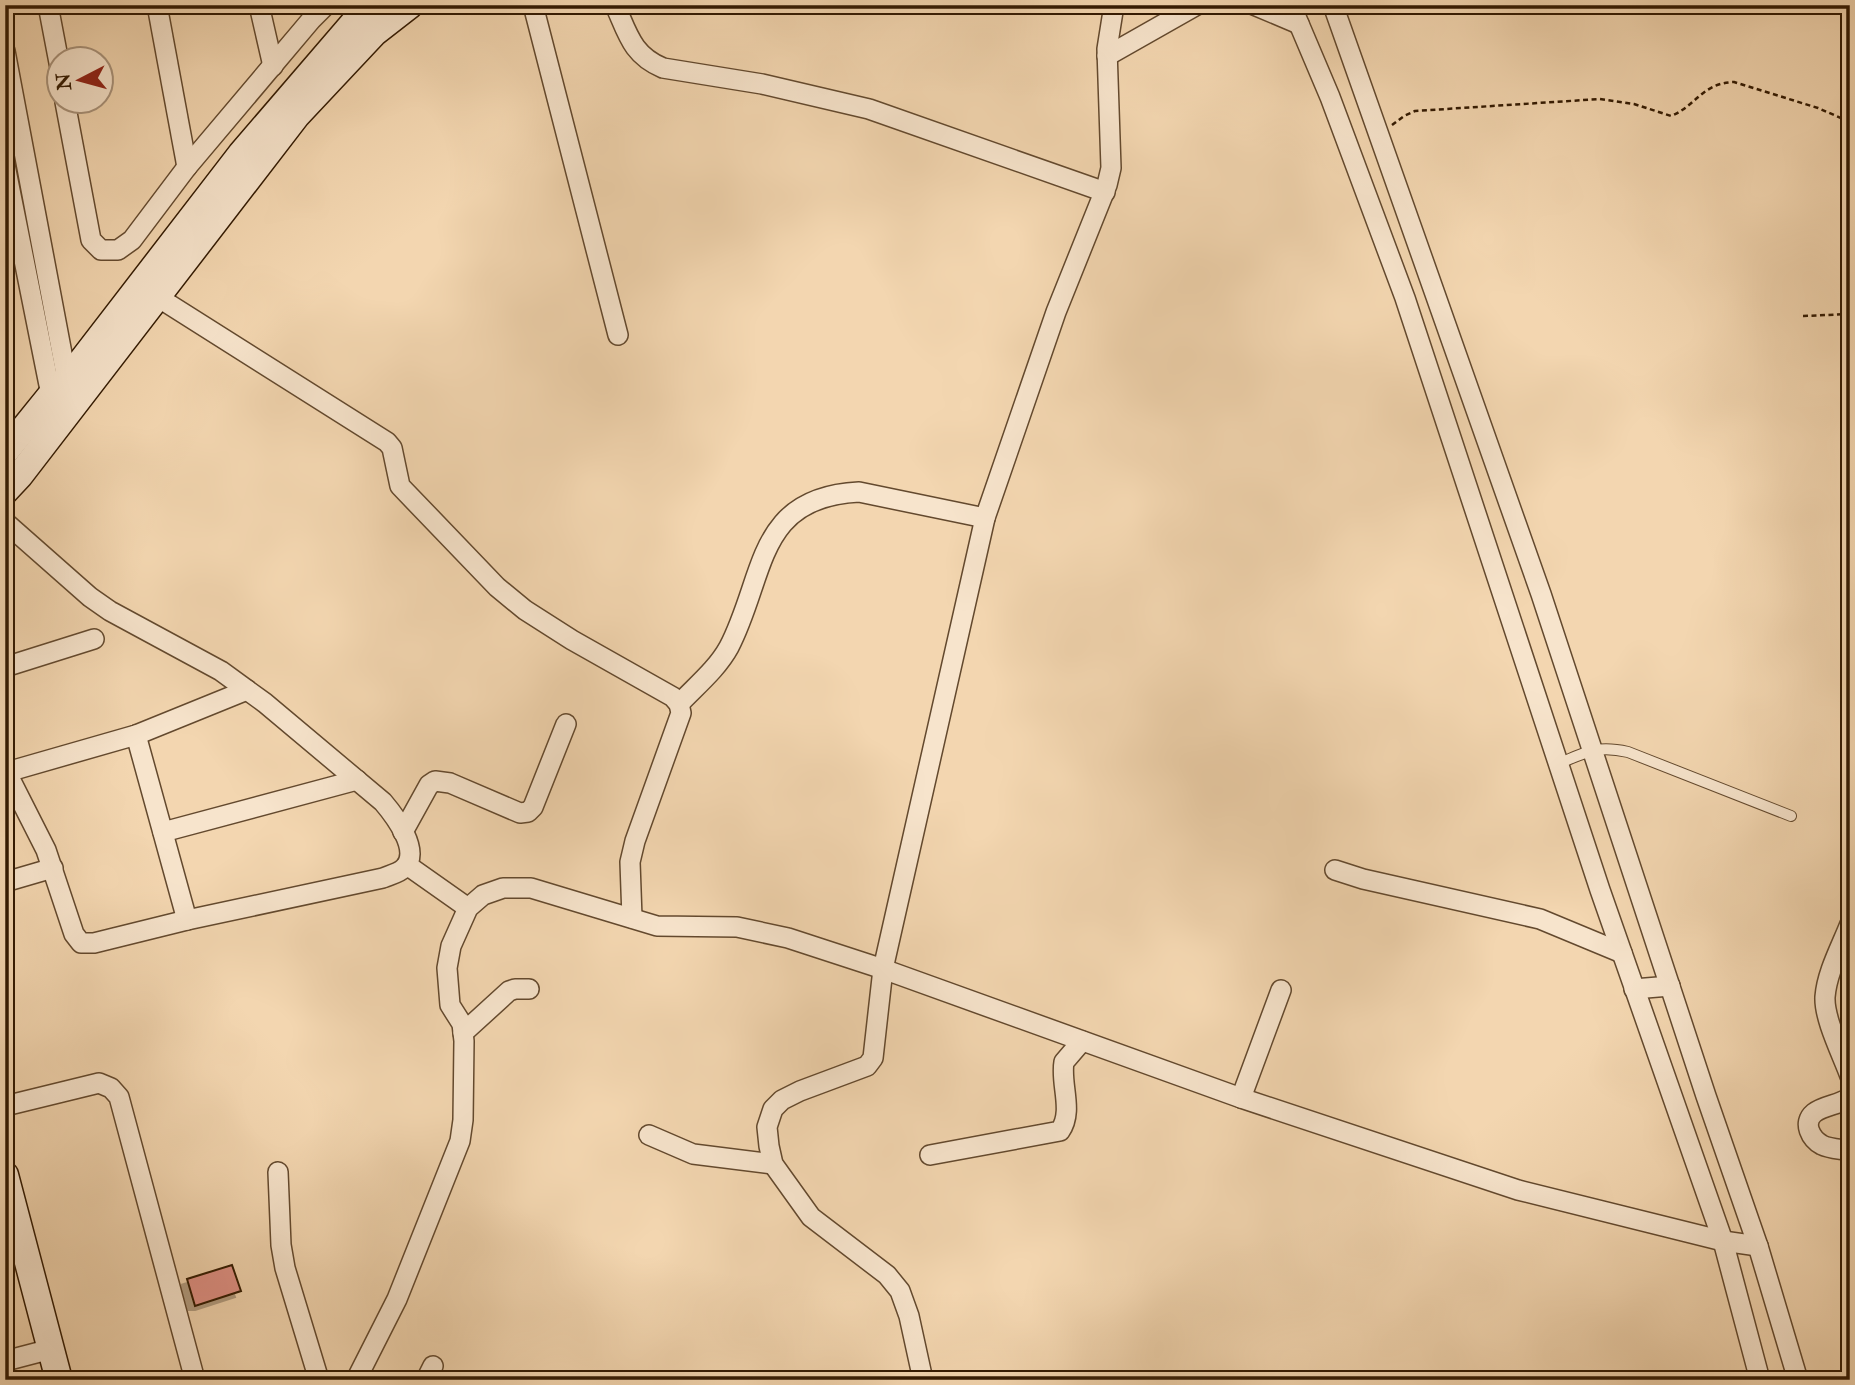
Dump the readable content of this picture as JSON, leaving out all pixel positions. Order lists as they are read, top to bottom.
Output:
{
  "north": "left"
}
